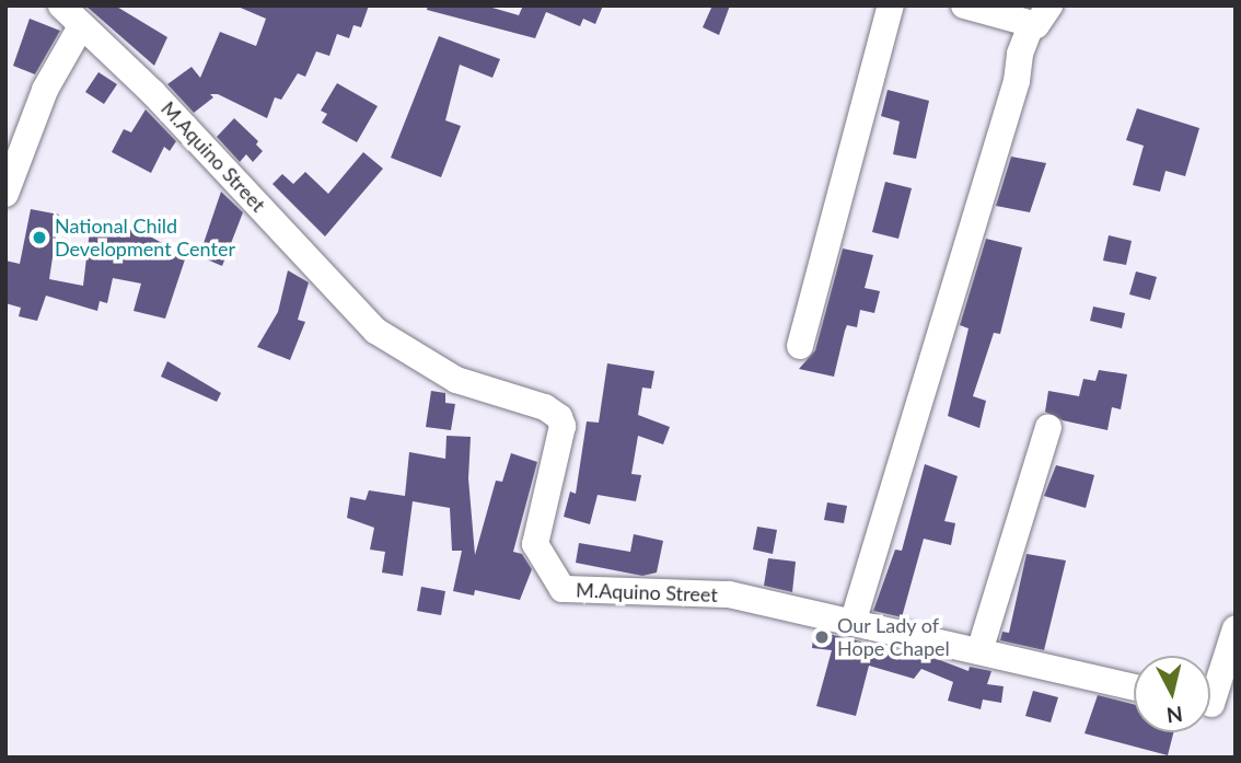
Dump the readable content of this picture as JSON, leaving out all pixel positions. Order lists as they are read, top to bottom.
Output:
{
  "streets": {
    "street": ["M.Aquino Street"]
  },
  "places": ["National Child Development Center", "Our Lady of Hope Chapel"],
  "north": "bottom"
}
